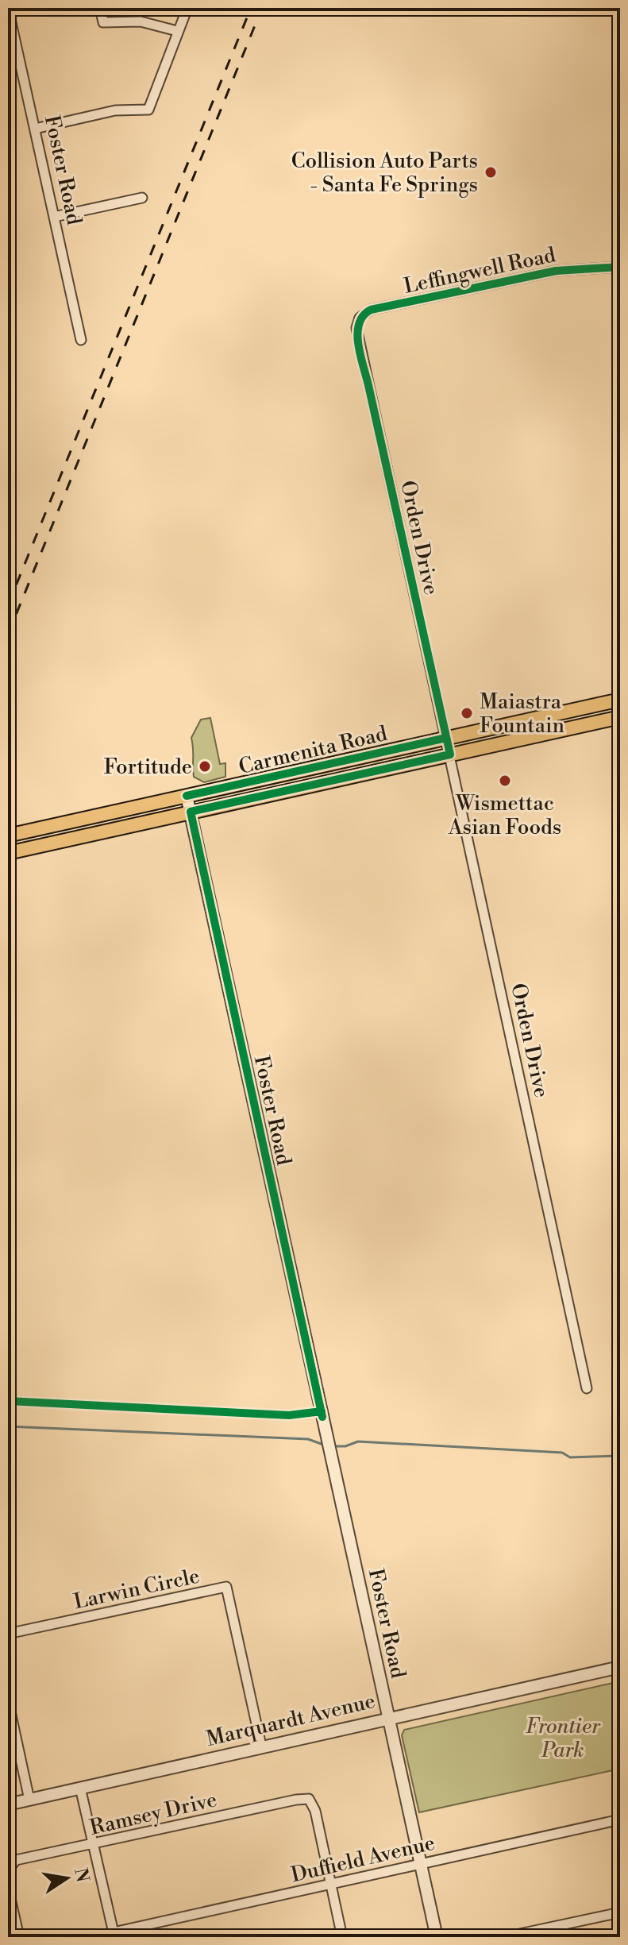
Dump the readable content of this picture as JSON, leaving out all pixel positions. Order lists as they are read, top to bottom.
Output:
{
  "streets": {
    "main road": ["Carmenita Road"],
    "street": [
      "Foster Road",
      "Leffingwell Road",
      "Orden Drive",
      "Larwin Circle",
      "Marquardt Avenue",
      "Ramsey Drive",
      "Duffield Avenue"
    ]
  },
  "crossings": [
    ["Foster Road", "Carmenita Road"],
    ["Foster Road", "Marquardt Avenue"],
    ["Foster Road", "Duffield Avenue"],
    ["Leffingwell Road", "Orden Drive"],
    ["Orden Drive", "Carmenita Road"],
    ["Larwin Circle", "Marquardt Avenue"],
    ["Ramsey Drive", "Duffield Avenue"]
  ],
  "parks": ["Frontier Park"],
  "places": [
    "Collision Auto Parts - Santa Fe Springs",
    "Maiastra Fountain",
    "Fortitude",
    "Wismettac Asian Foods"
  ],
  "north": "right"
}
